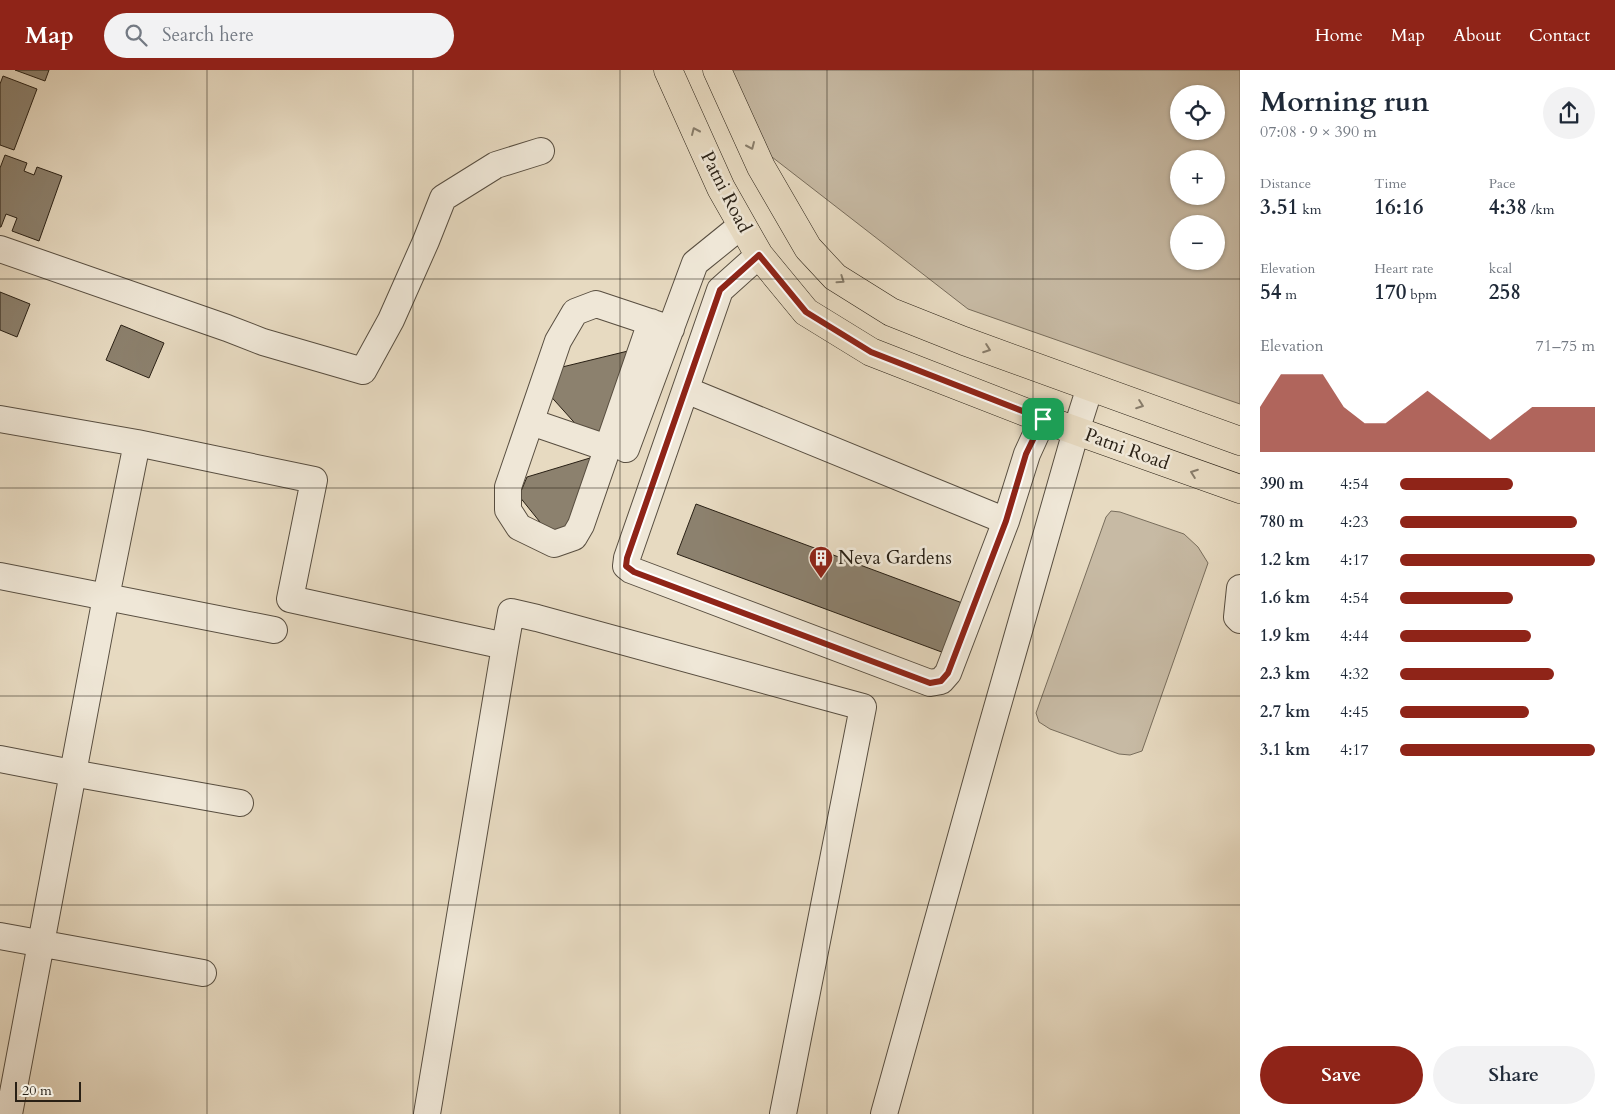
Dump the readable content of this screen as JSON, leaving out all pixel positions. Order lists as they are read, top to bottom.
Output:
{
  "streets": {
    "main road": ["Patni Road"]
  },
  "places": {
    "building": ["Neva Gardens"]
  },
  "scale_bar": "20 m",
  "page": {
    "header": "Map",
    "search": "Search here",
    "nav": [
      "Home",
      "Map",
      "About",
      "Contact"
    ],
    "heading": ["Morning run", "07:08 · 9 × 390 m"],
    "map_buttons": ["+", "−"],
    "stats": [
      ["Distance", "3.51 km"],
      ["Time", "16:16"],
      ["Pace", "4:38 /km"],
      ["Elevation", "54 m"],
      ["Heart rate", "170 bpm"],
      ["kcal", "258"]
    ],
    "chart": ["Elevation", "71–75 m"],
    "list": [
      {
        "name": "390 m",
        "note": "4:54"
      },
      {
        "name": "780 m",
        "note": "4:23"
      },
      {
        "name": "1.2 km",
        "note": "4:17"
      },
      {
        "name": "1.6 km",
        "note": "4:54"
      },
      {
        "name": "1.9 km",
        "note": "4:44"
      },
      {
        "name": "2.3 km",
        "note": "4:32"
      },
      {
        "name": "2.7 km",
        "note": "4:45"
      },
      {
        "name": "3.1 km",
        "note": "4:17"
      }
    ],
    "buttons": ["Save", "Share"],
    "scale": "20 m"
  }
}
